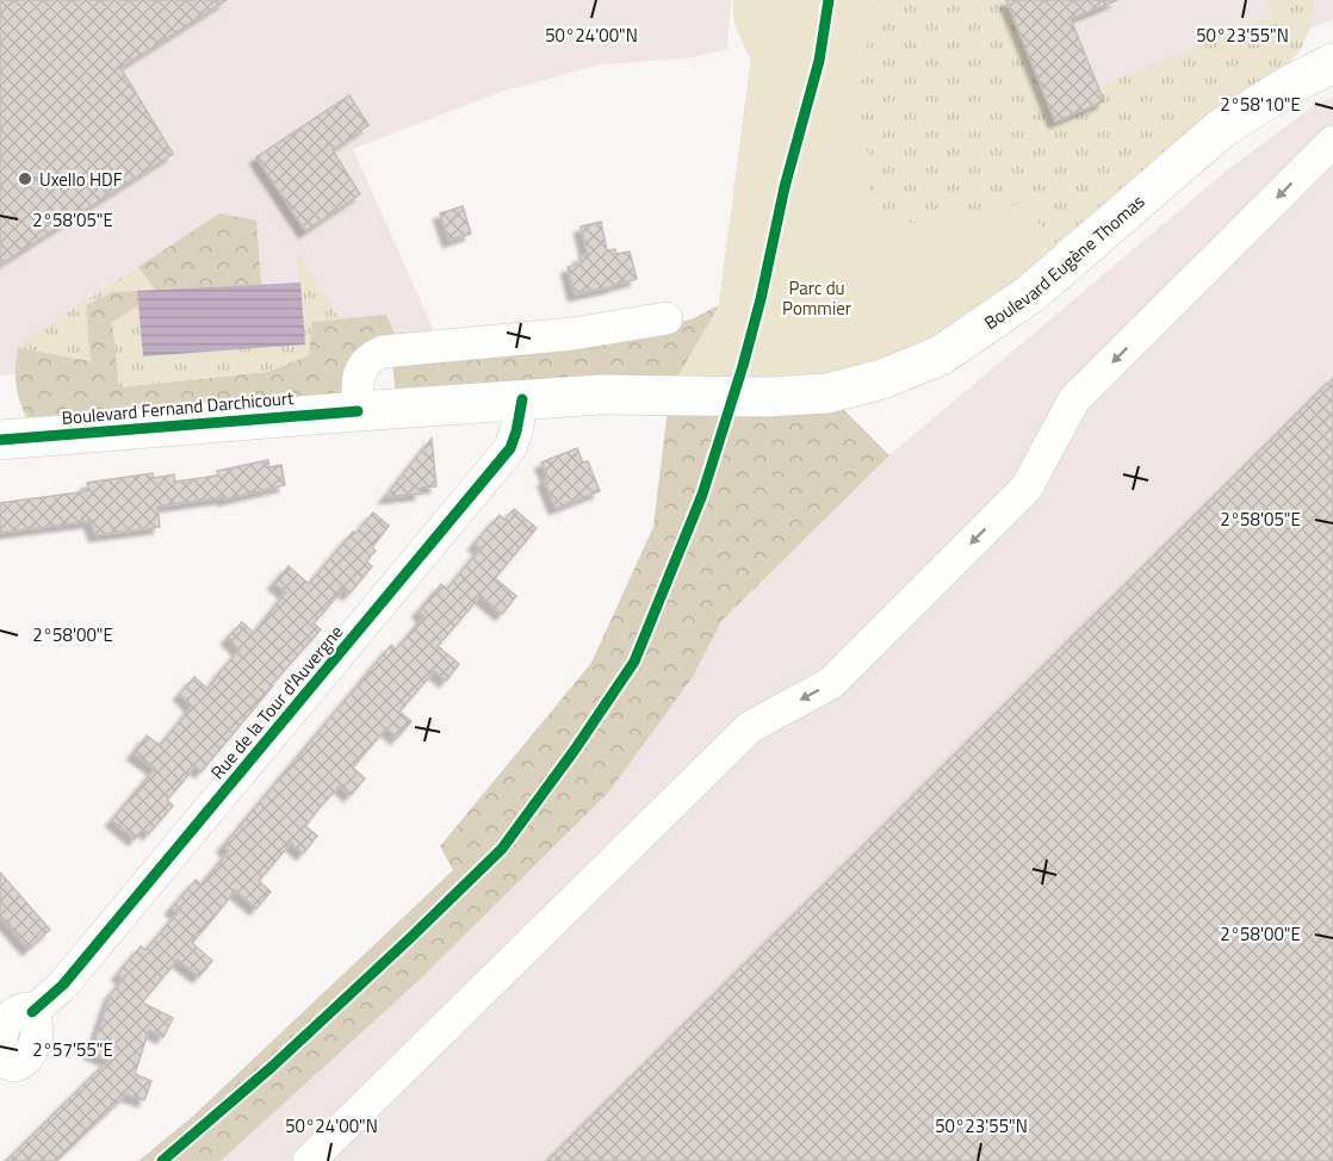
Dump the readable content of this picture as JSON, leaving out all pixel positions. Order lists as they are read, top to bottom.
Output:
{
  "streets": {
    "main road": ["Boulevard Eugène Thomas", "Boulevard Fernand Darchicourt"],
    "street": ["Rue de la Tour d'Auvergne"]
  },
  "crossings": [
    ["Boulevard Eugène Thomas", "Boulevard Fernand Darchicourt"],
    ["Boulevard Eugène Thomas", "Rue de la Tour d'Auvergne"],
    ["Boulevard Fernand Darchicourt", "Rue de la Tour d'Auvergne"]
  ],
  "parks": ["Parc du Pommier"],
  "places": ["Uxello HDF"],
  "coordinates": [
    "50°24'00\"N",
    "50°23'55\"N",
    "2°58'10\"E",
    "2°58'05\"E",
    "2°58'00\"E",
    "2°57'55\"E"
  ]
}
